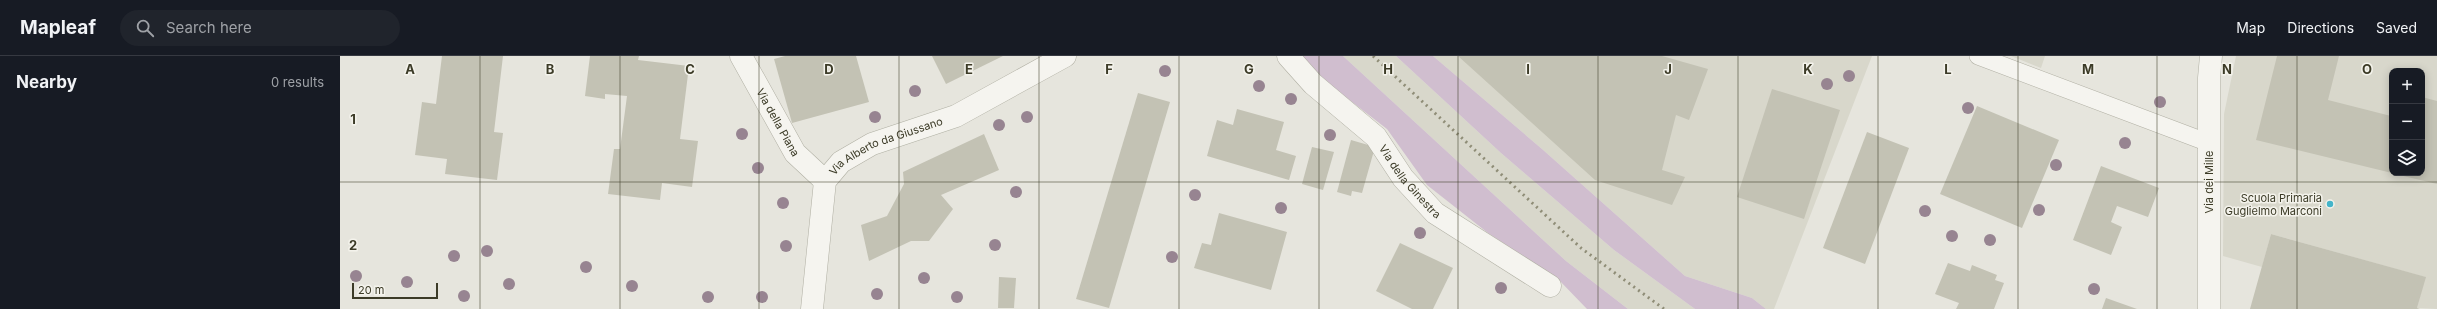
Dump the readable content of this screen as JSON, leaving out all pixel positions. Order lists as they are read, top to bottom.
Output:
{
  "streets": {
    "street": [
      "Via della Piana",
      "Via Alberto da Giussano",
      "Via della Ginestra",
      "Via dei Mille"
    ]
  },
  "crossings": [
    ["Via della Piana", "Via Alberto da Giussano"]
  ],
  "places": ["Scuola Primaria Guglielmo Marconi"],
  "scale_bar": "20 m",
  "page": {
    "header": "Mapleaf",
    "search": "Search here",
    "nav": ["Map", "Directions", "Saved"],
    "heading": ["Nearby", "0 results"],
    "map_buttons": ["+", "−"],
    "scale": "20 m"
  },
  "grid": {
    "columns": [
      "A",
      "B",
      "C",
      "D",
      "E",
      "F",
      "G",
      "H",
      "I",
      "J",
      "K",
      "L",
      "M",
      "N",
      "O"
    ],
    "rows": ["1", "2"]
  }
}
